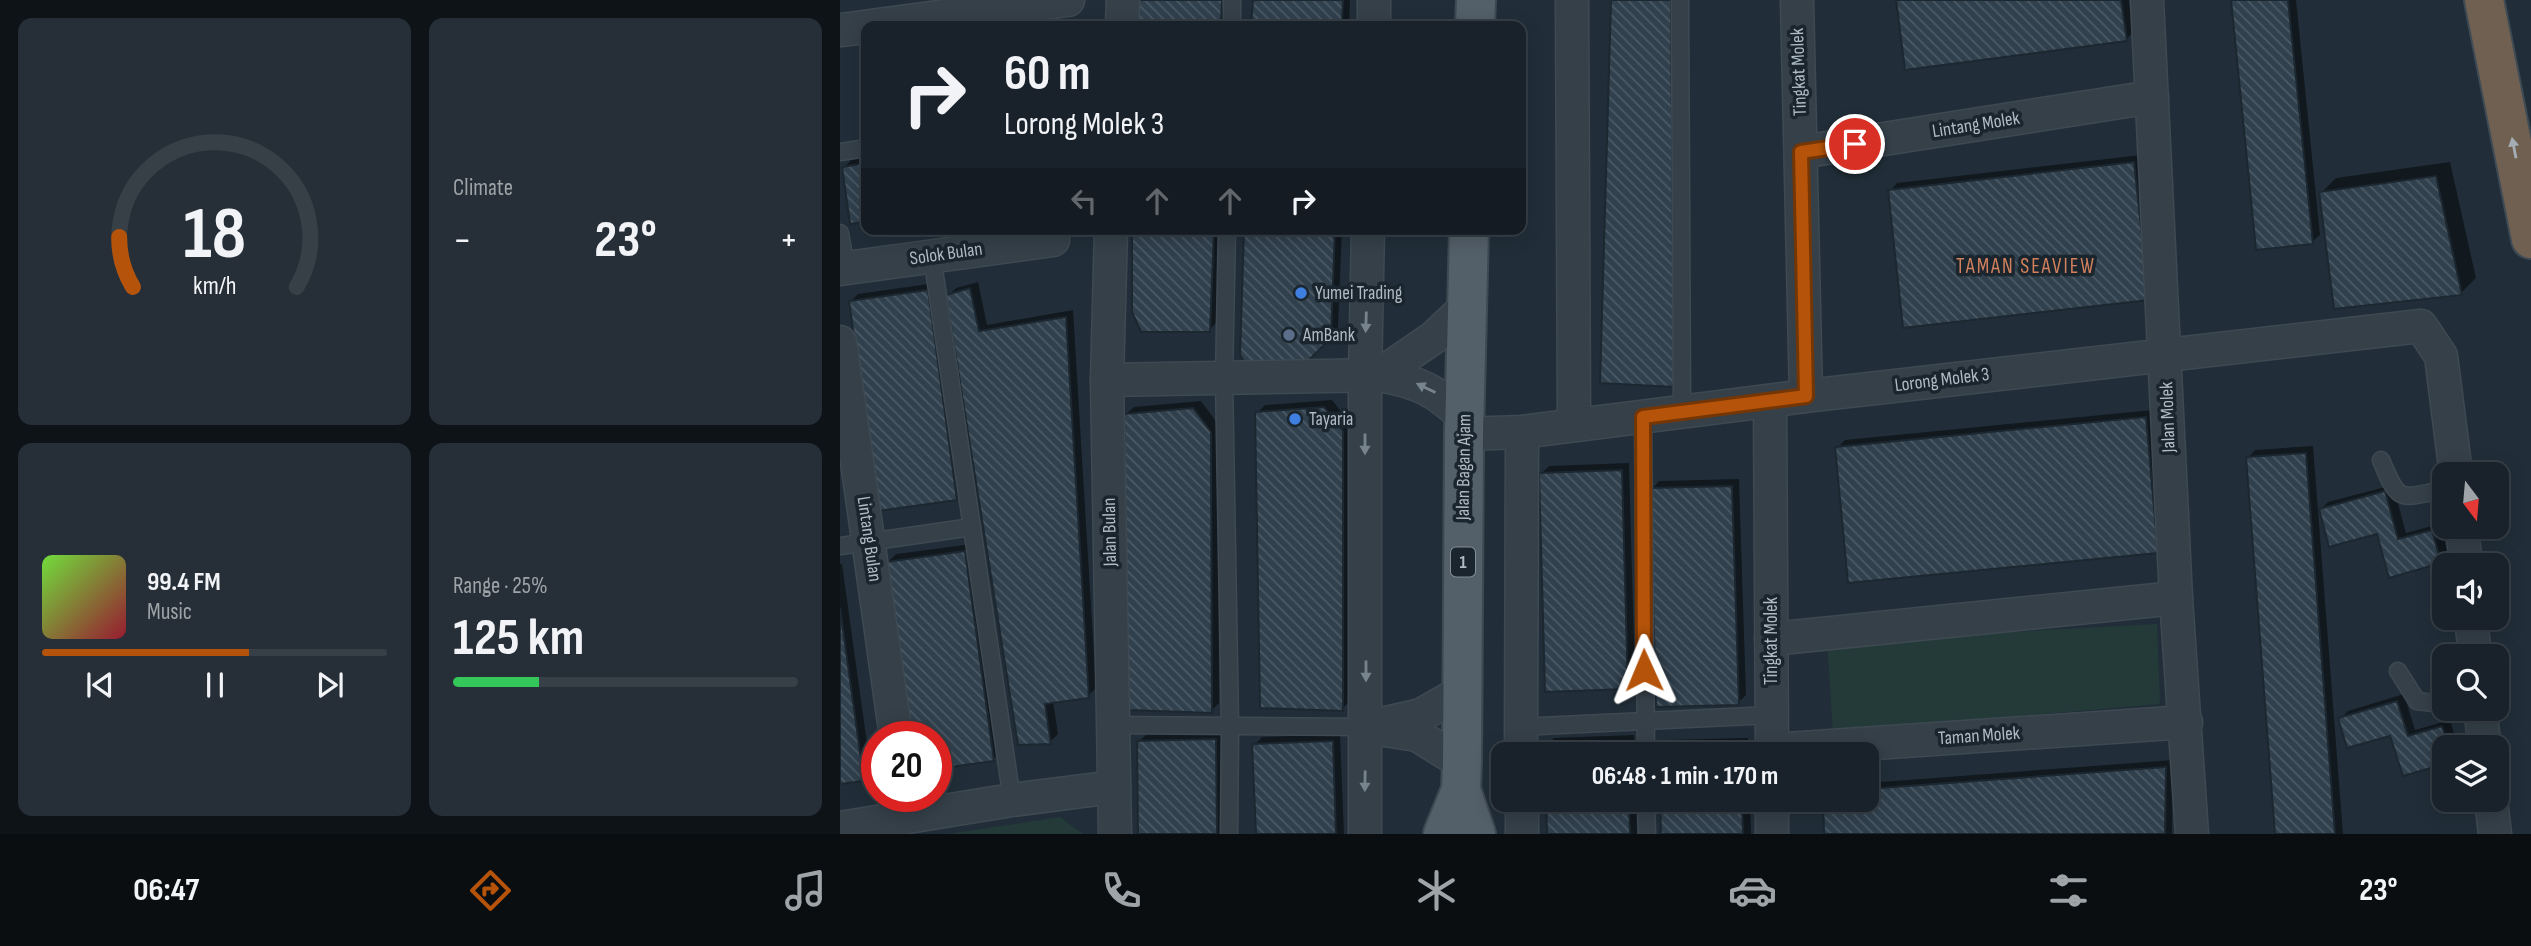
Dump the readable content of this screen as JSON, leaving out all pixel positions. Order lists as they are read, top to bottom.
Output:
{
  "streets": {
    "main road": ["Jalan Bagan Ajam", "1"],
    "street": [
      "Tingkat Molek",
      "Lintang Molek",
      "Solok Bulan",
      "Lorong Molek 3",
      "Jalan Molek",
      "Jalan Bulan",
      "Lintang Bulan",
      "Taman Molek"
    ]
  },
  "crossings": [
    ["Tingkat Molek", "Lintang Molek"],
    ["Tingkat Molek", "Lorong Molek 3"],
    ["Lintang Molek", "Jalan Molek"],
    ["Lorong Molek 3", "Jalan Molek"],
    ["Lorong Molek 3", "Jalan Bagan Ajam"],
    ["Jalan Molek", "Taman Molek"]
  ],
  "districts": ["TAMAN SEAVIEW"],
  "places": ["Yumei Trading", "AmBank", "Tayaria"],
  "north": "bottom",
  "page": {
    "tile": [
      "Climate",
      ["Range · 25%", "125 km"]
    ],
    "turn": ["60 m", "Lorong Molek 3"],
    "heat": ["−", "23°", "+"],
    "song": ["99.4 FM", "Music"],
    "limit": "20",
    "trip": "06:48 · 1 min · 170 m",
    "tabs": ["06:47", "23°"],
    "gauge": ["18", "km/h"]
  }
}
